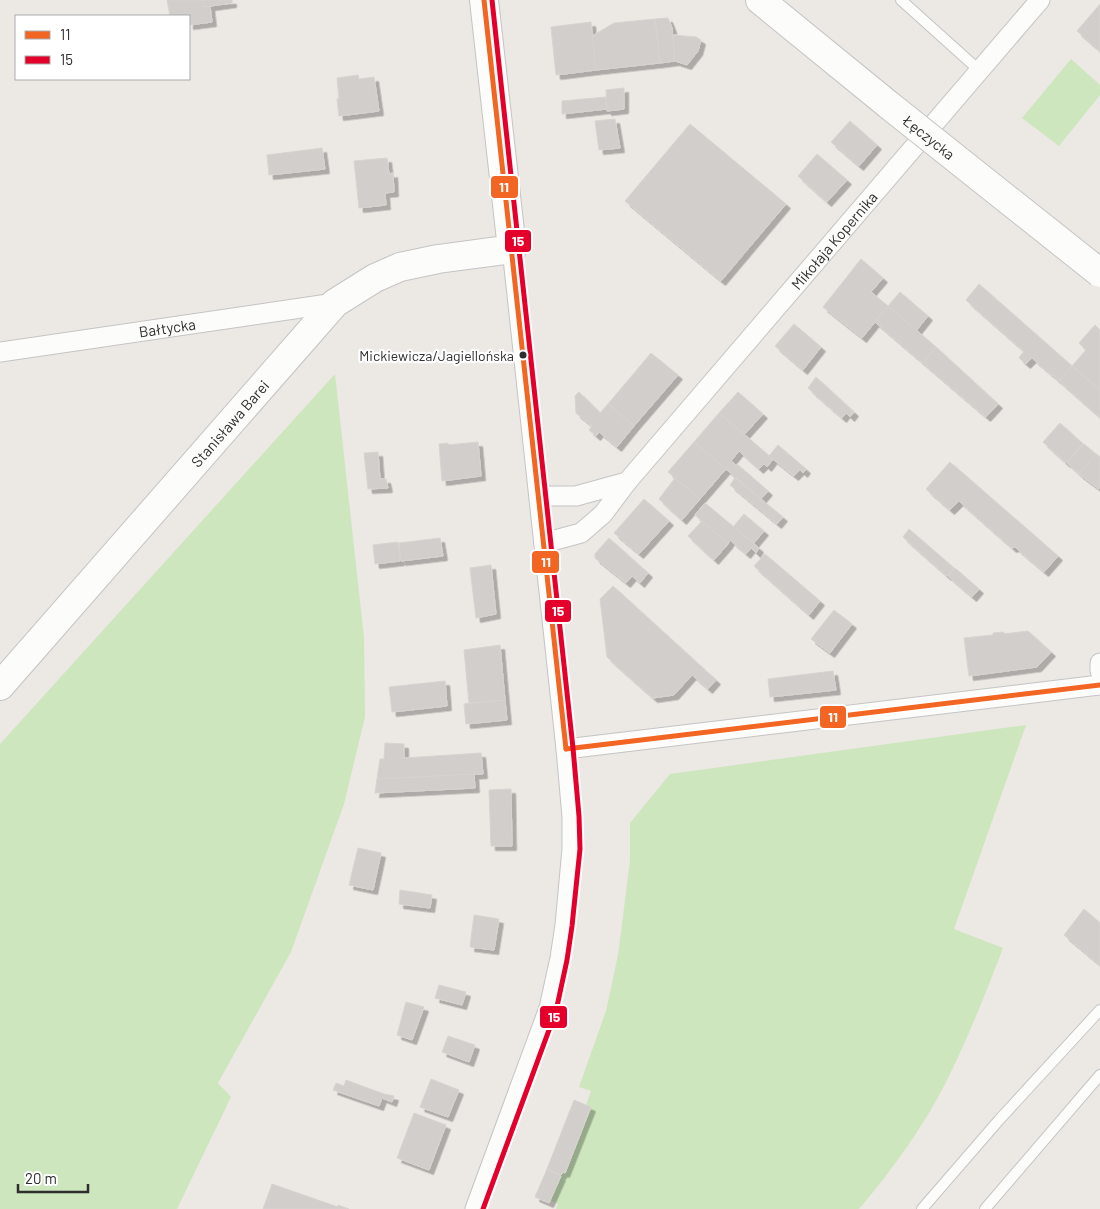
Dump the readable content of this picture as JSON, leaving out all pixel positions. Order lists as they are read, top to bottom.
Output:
{
  "streets": {
    "street": [
      "Łęczycka",
      "Mikołaja Kopernika",
      "Bałtycka",
      "Stanisława Barei"
    ]
  },
  "crossings": [
    ["Bałtycka", "Stanisława Barei"]
  ],
  "places": ["Mickiewicza/Jagiellońska"],
  "lines": ["transit line 11", "transit line 15"],
  "legend": ["11", "15"],
  "scale_bar": "20 m"
}
